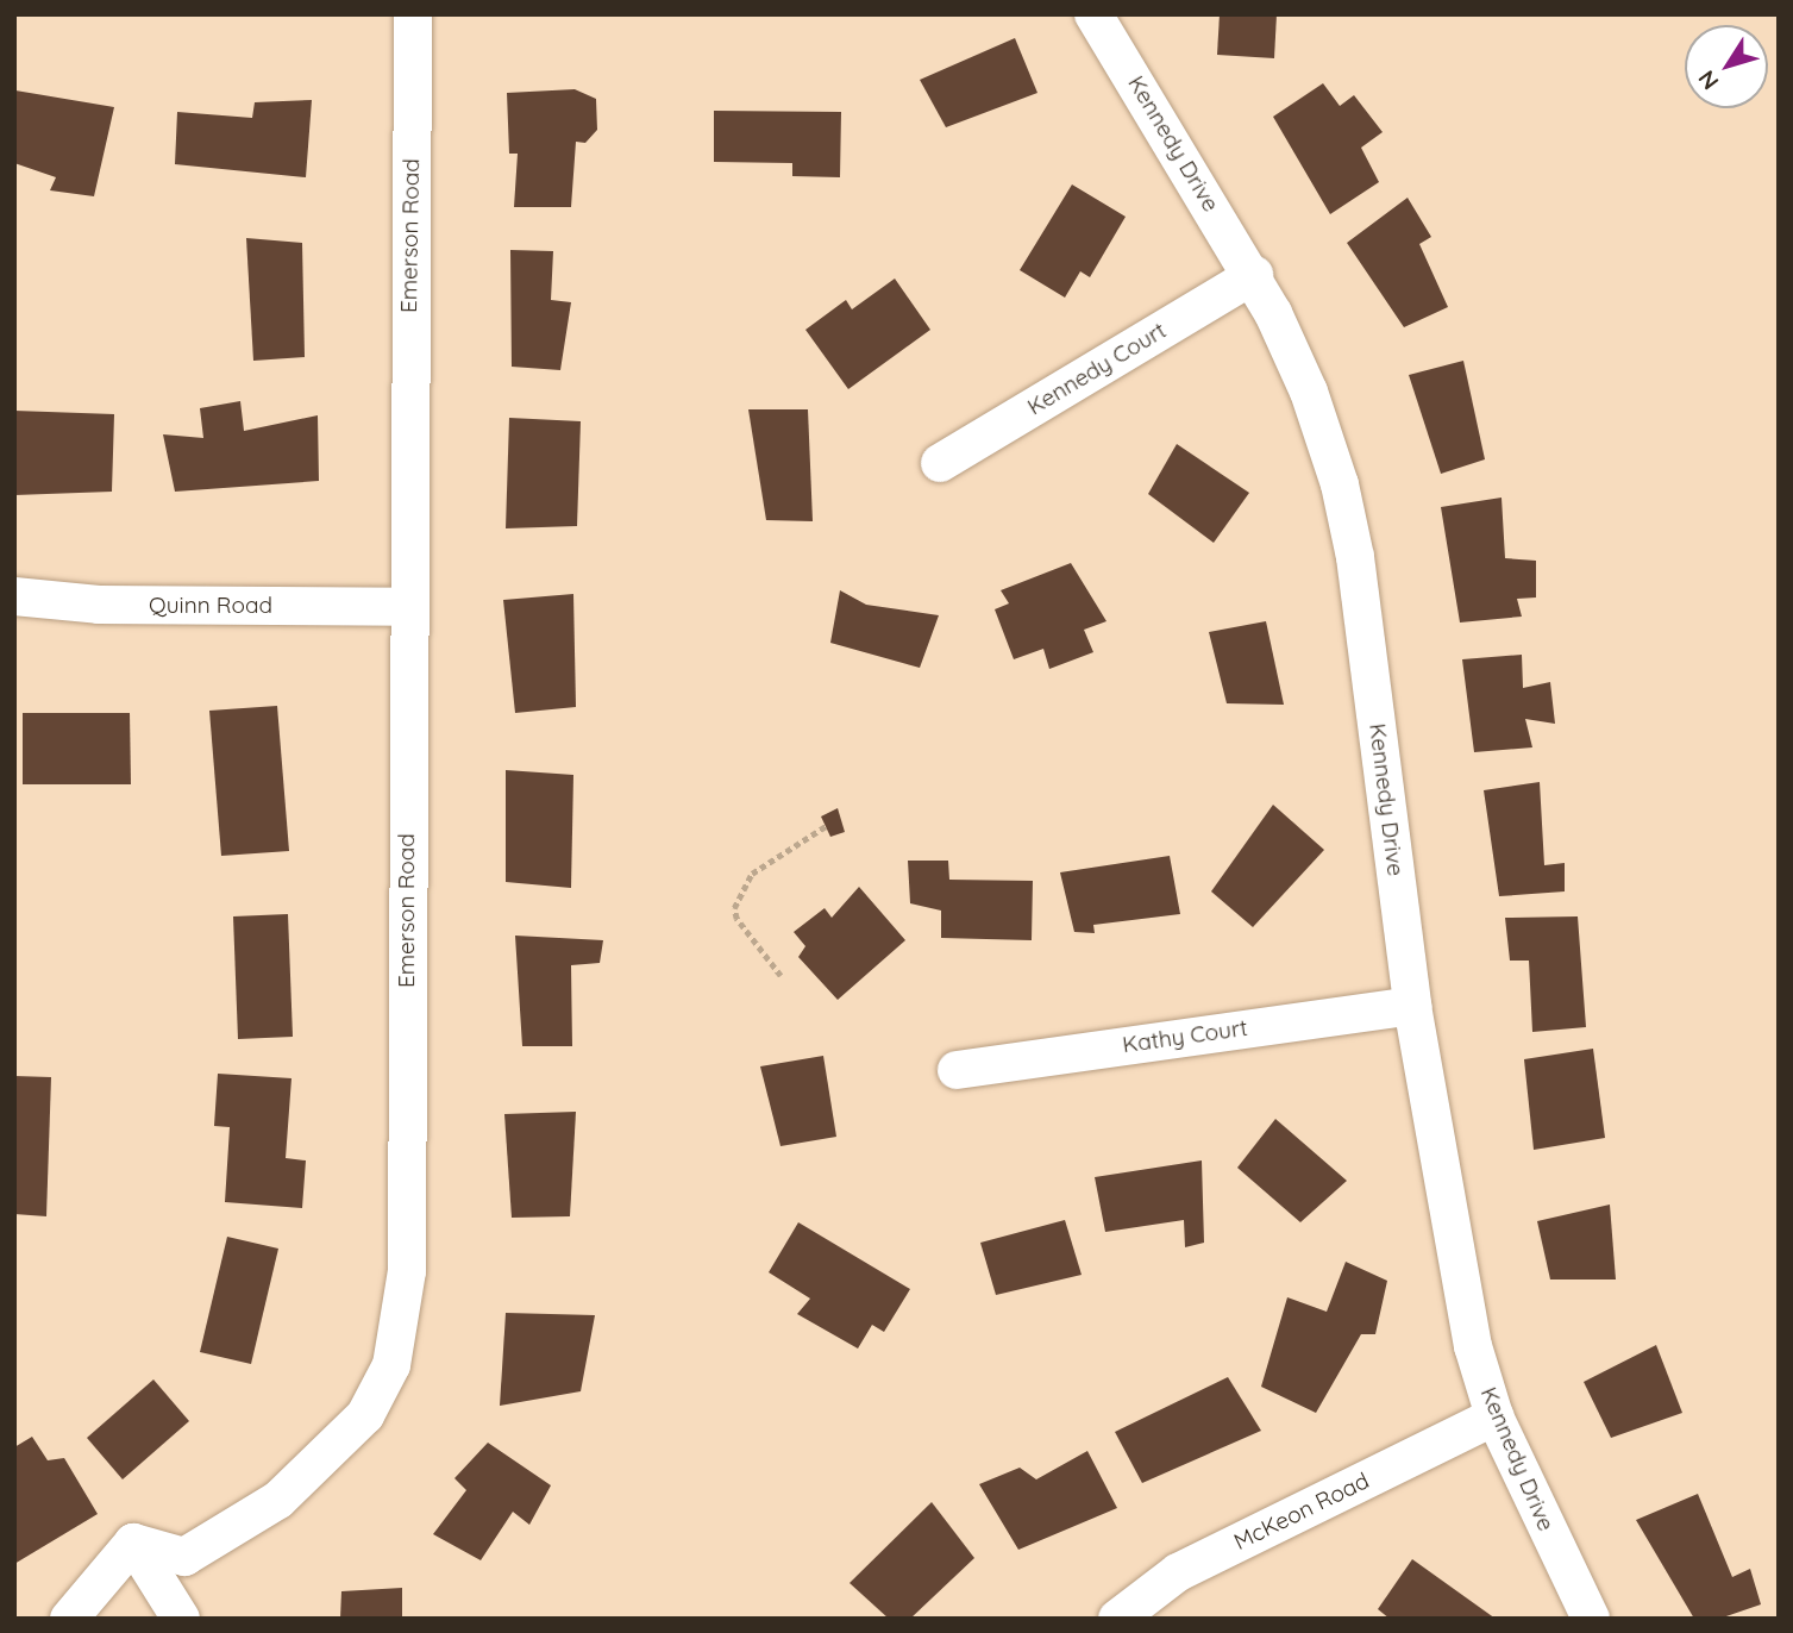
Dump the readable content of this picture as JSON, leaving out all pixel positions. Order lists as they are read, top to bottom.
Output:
{
  "streets": {
    "street": [
      "Kennedy Drive",
      "Emerson Road",
      "Kennedy Court",
      "Quinn Road",
      "Kathy Court",
      "McKeon Road"
    ]
  },
  "crossings": [
    ["Kennedy Drive", "Kennedy Court"],
    ["Kennedy Drive", "Kathy Court"],
    ["Kennedy Drive", "McKeon Road"],
    ["Emerson Road", "Quinn Road"]
  ],
  "north": "bottom left"
}
